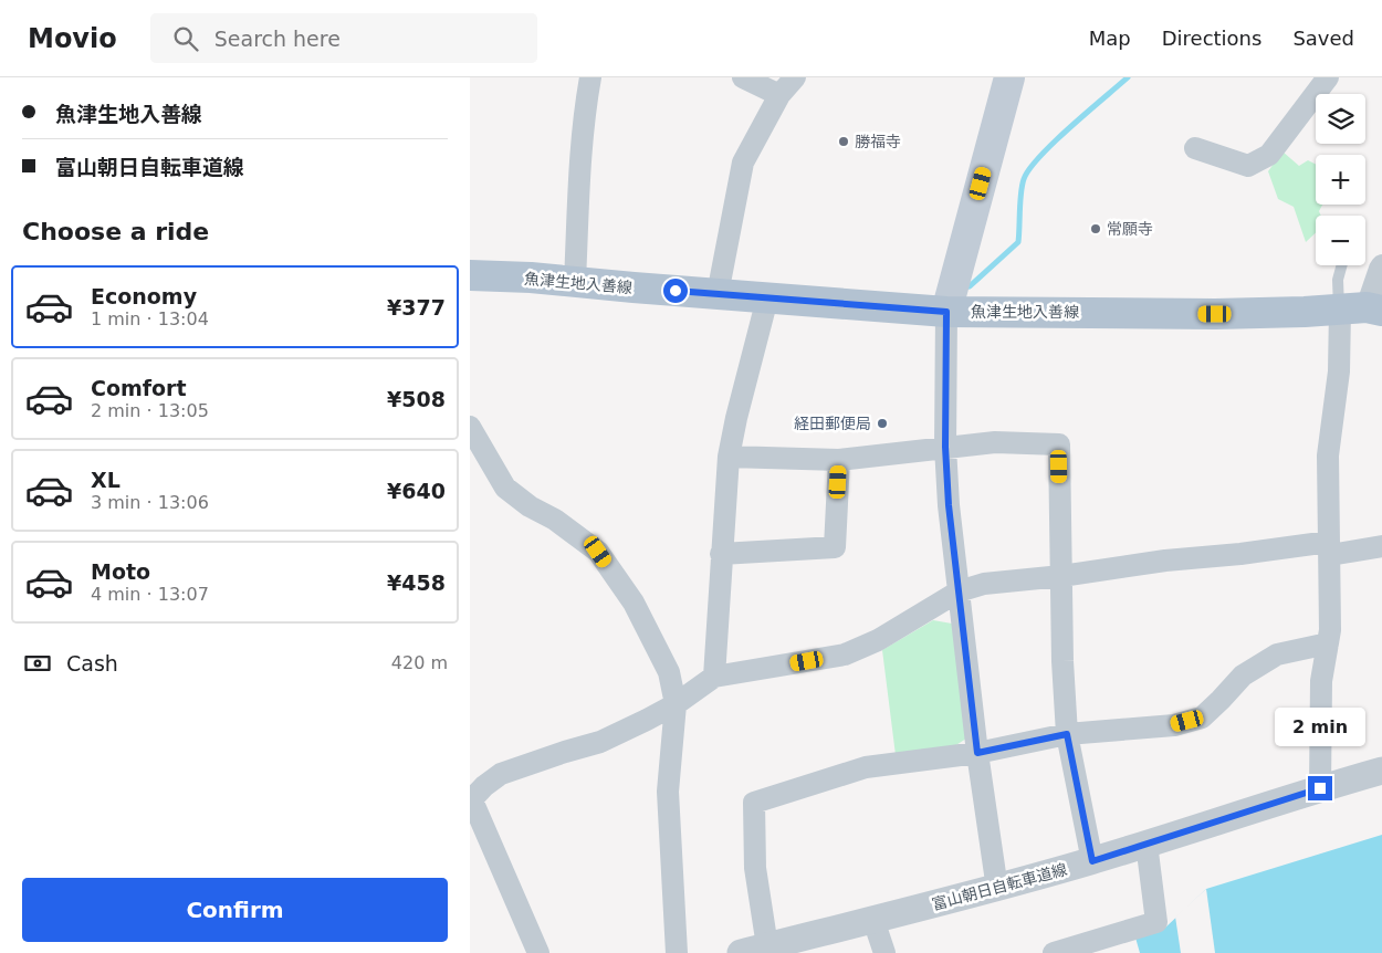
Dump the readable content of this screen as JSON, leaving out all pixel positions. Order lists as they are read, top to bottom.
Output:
{
  "streets": {
    "main road": ["魚津生地入善線"],
    "street": ["富山朝日自転車道線"]
  },
  "places": ["勝福寺", "常願寺", "経田郵便局"],
  "page": {
    "header": "Movio",
    "search": "Search here",
    "nav": ["Map", "Directions", "Saved"],
    "banner": ["魚津生地入善線", "富山朝日自転車道線"],
    "map_buttons": ["+", "−"],
    "heading": "Choose a ride",
    "list": [
      {
        "name": "Economy",
        "note": "1 min · 13:04",
        "value": "¥377"
      },
      {
        "name": "Comfort",
        "note": "2 min · 13:05",
        "value": "¥508"
      },
      {
        "name": "XL",
        "note": "3 min · 13:06",
        "value": "¥640"
      },
      {
        "name": "Moto",
        "note": "4 min · 13:07",
        "value": "¥458"
      }
    ],
    "pay": ["Cash", "420 m"],
    "bubble": "2 min",
    "buttons": "Confirm"
  }
}
